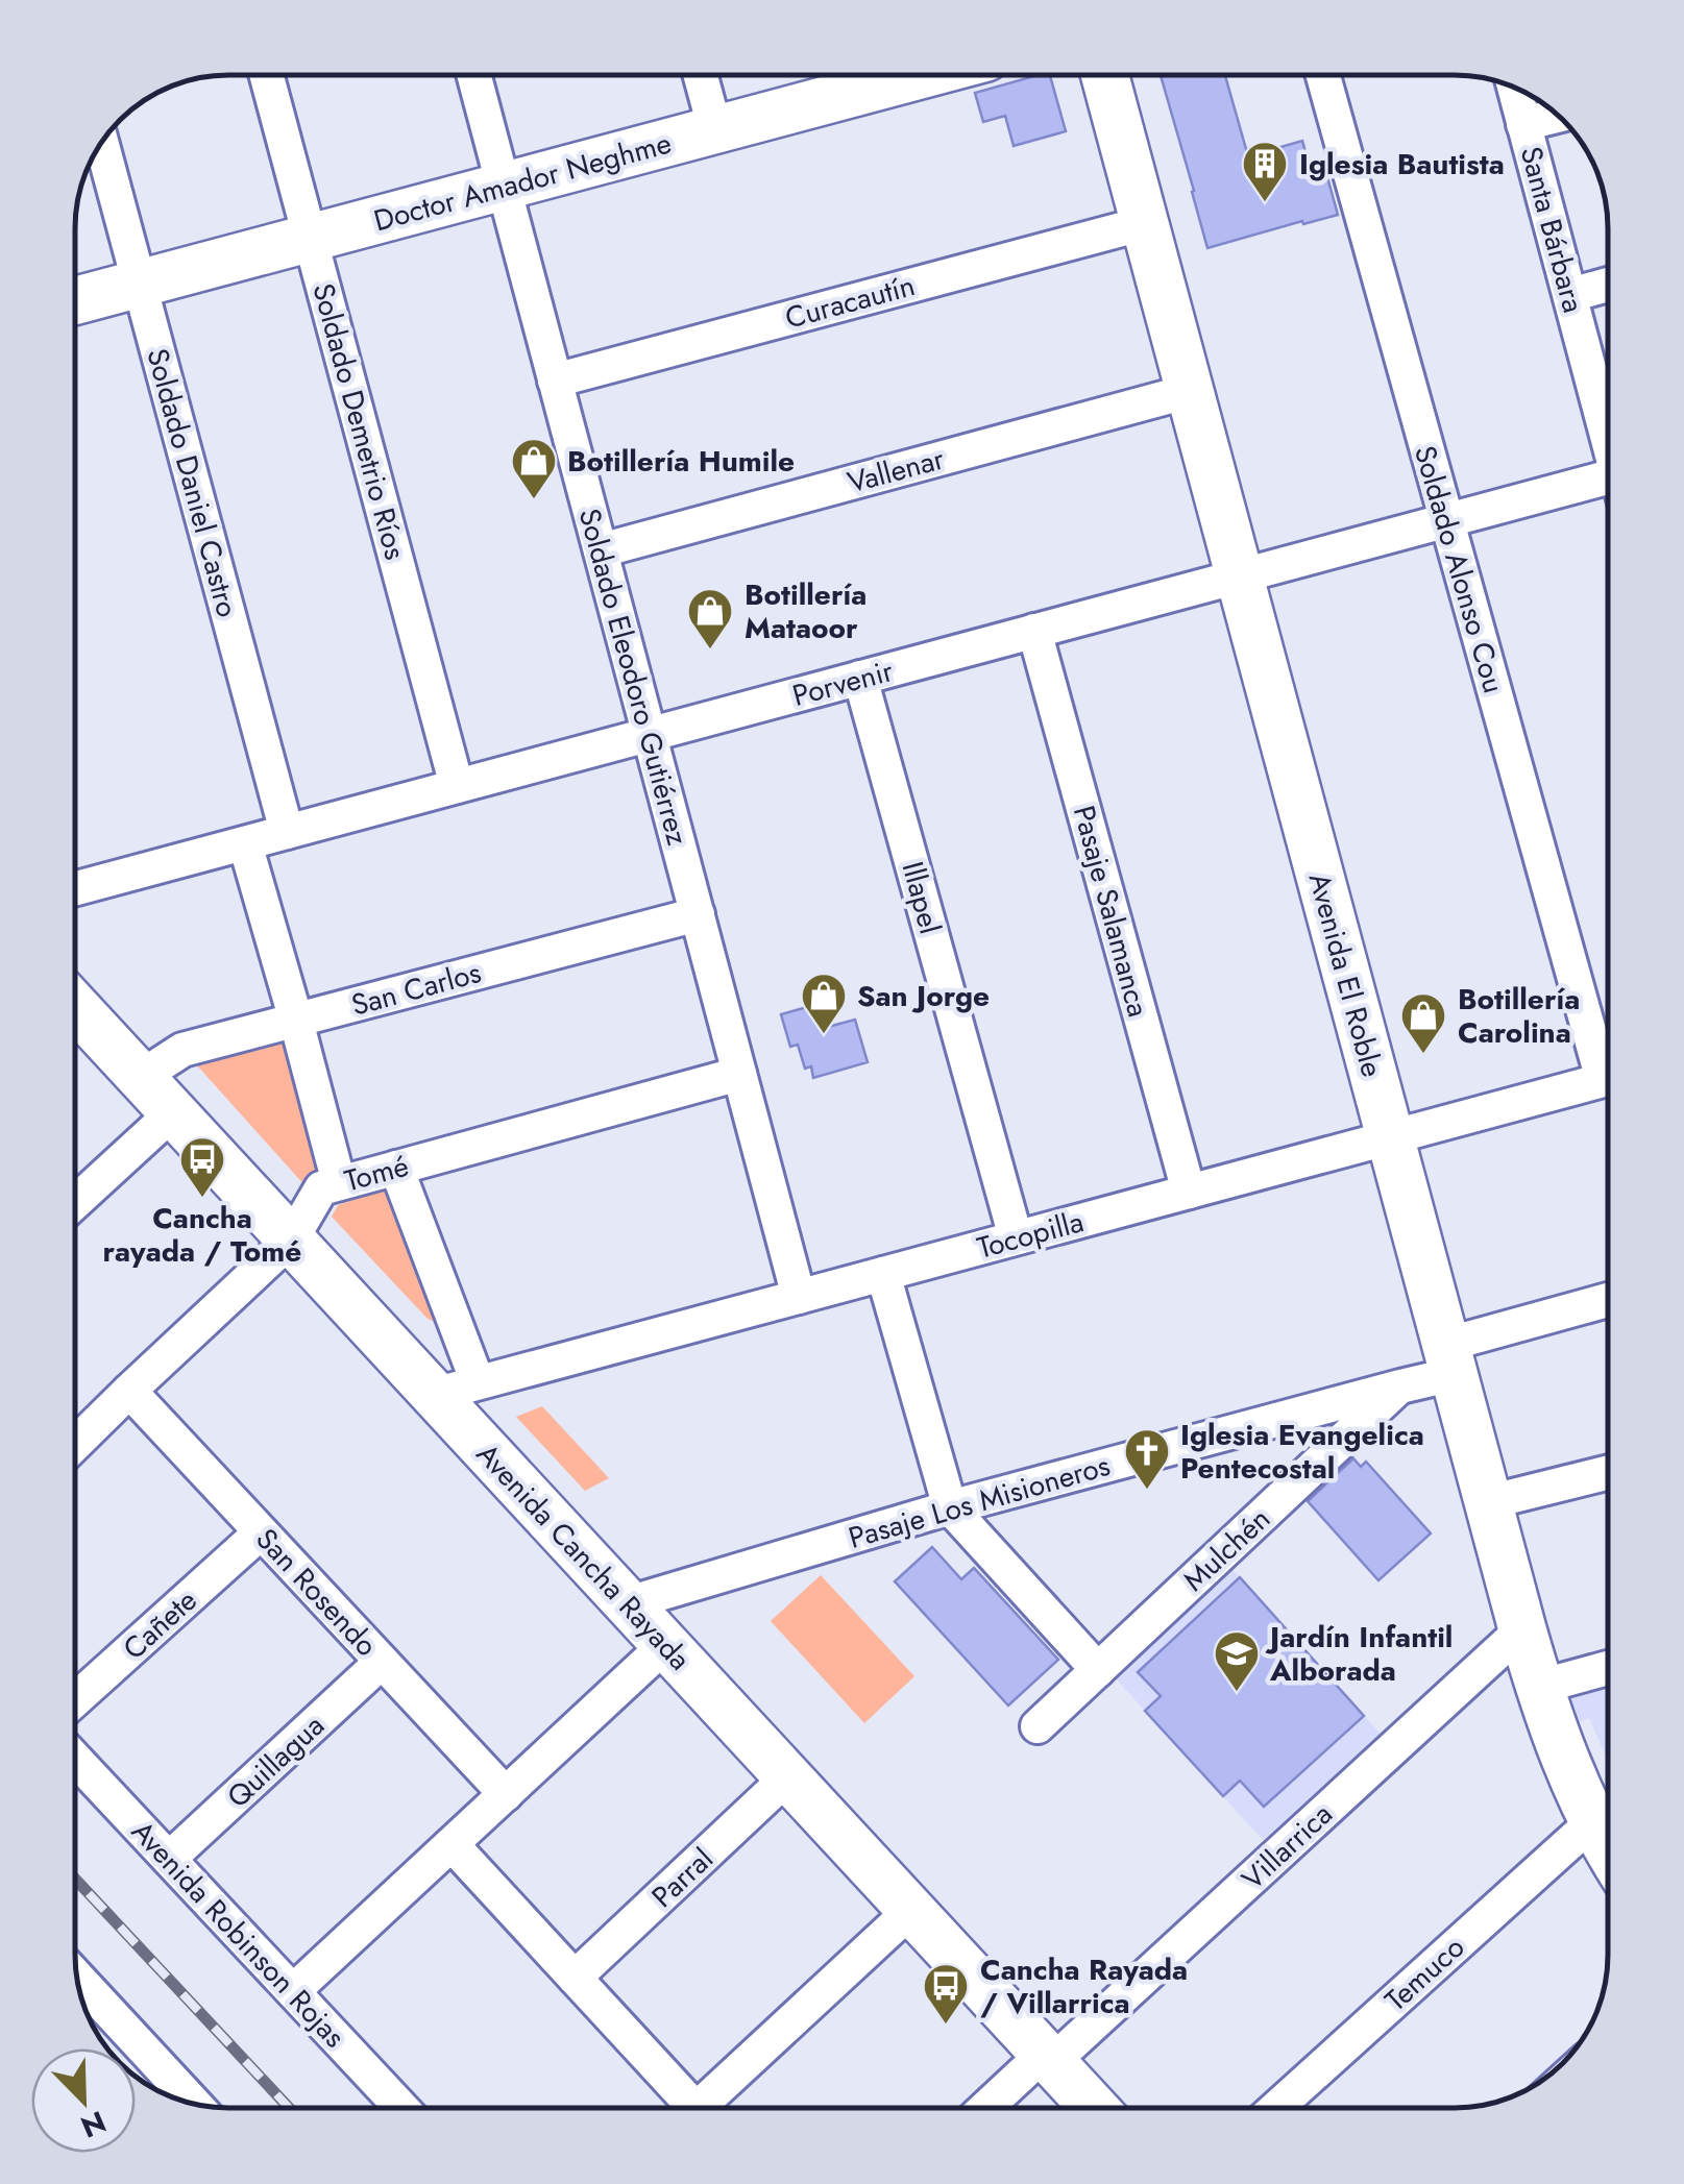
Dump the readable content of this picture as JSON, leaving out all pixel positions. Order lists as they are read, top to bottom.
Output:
{
  "streets": {
    "street": [
      "Doctor Amador Neghme",
      "Santa Bárbara",
      "Curacautín",
      "Soldado Demetrio Ríos",
      "Vallenar",
      "Soldado Daniel Castro",
      "Soldado Alonso Cou",
      "Soldado Eleodoro Gutiérrez",
      "Porvenir",
      "Illapel",
      "Pasaje Salamanca",
      "Avenida El Roble",
      "San Carlos",
      "Tomé",
      "Tocopilla",
      "Pasaje Los Misioneros",
      "Mulchén",
      "Avenida Cancha Rayada",
      "San Rosendo",
      "Cañete",
      "Quillagua",
      "Villarrica",
      "Parral",
      "Avenida Robinson Rojas",
      "Temuco"
    ]
  },
  "crossings": [
    ["Doctor Amador Neghme", "Soldado Demetrio Ríos"],
    ["Doctor Amador Neghme", "Soldado Daniel Castro"],
    ["Doctor Amador Neghme", "Soldado Eleodoro Gutiérrez"],
    ["Curacautín", "Soldado Eleodoro Gutiérrez"],
    ["Curacautín", "Avenida El Roble"],
    ["Soldado Demetrio Ríos", "Porvenir"],
    ["Vallenar", "Soldado Eleodoro Gutiérrez"],
    ["Vallenar", "Avenida El Roble"],
    ["Soldado Daniel Castro", "Porvenir"],
    ["Soldado Alonso Cou", "Porvenir"],
    ["Soldado Eleodoro Gutiérrez", "Porvenir"],
    ["Soldado Eleodoro Gutiérrez", "San Carlos"],
    ["Soldado Eleodoro Gutiérrez", "Tomé"],
    ["Soldado Eleodoro Gutiérrez", "Tocopilla"],
    ["Porvenir", "Illapel"],
    ["Porvenir", "Pasaje Salamanca"],
    ["Porvenir", "Avenida El Roble"],
    ["Illapel", "Tocopilla"],
    ["Pasaje Salamanca", "Tocopilla"],
    ["Avenida El Roble", "Tocopilla"],
    ["Avenida El Roble", "Pasaje Los Misioneros"],
    ["Avenida El Roble", "Villarrica"],
    ["Avenida El Roble", "Temuco"],
    ["San Carlos", "Avenida Cancha Rayada"],
    ["Tomé", "Avenida Cancha Rayada"],
    ["Tomé", "San Rosendo"],
    ["Tocopilla", "Avenida Cancha Rayada"],
    ["Pasaje Los Misioneros", "Mulchén"],
    ["Pasaje Los Misioneros", "Avenida Cancha Rayada"],
    ["Avenida Cancha Rayada", "Villarrica"],
    ["Avenida Cancha Rayada", "Parral"],
    ["San Rosendo", "Cañete"],
    ["San Rosendo", "Quillagua"],
    ["Quillagua", "Avenida Robinson Rojas"]
  ],
  "places": {
    "building": ["Iglesia Bautista"],
    "shop": [
      "Botillería Humile",
      "Botillería Mataoor",
      "San Jorge",
      "Botillería Carolina"
    ],
    "bus stop": ["Cancha rayada / Tomé", "Cancha Rayada / Villarrica"],
    "church": ["Iglesia Evangelica Pentecostal"],
    "school or university": ["Jardín Infantil Alborada"]
  },
  "north": "bottom right"
}
